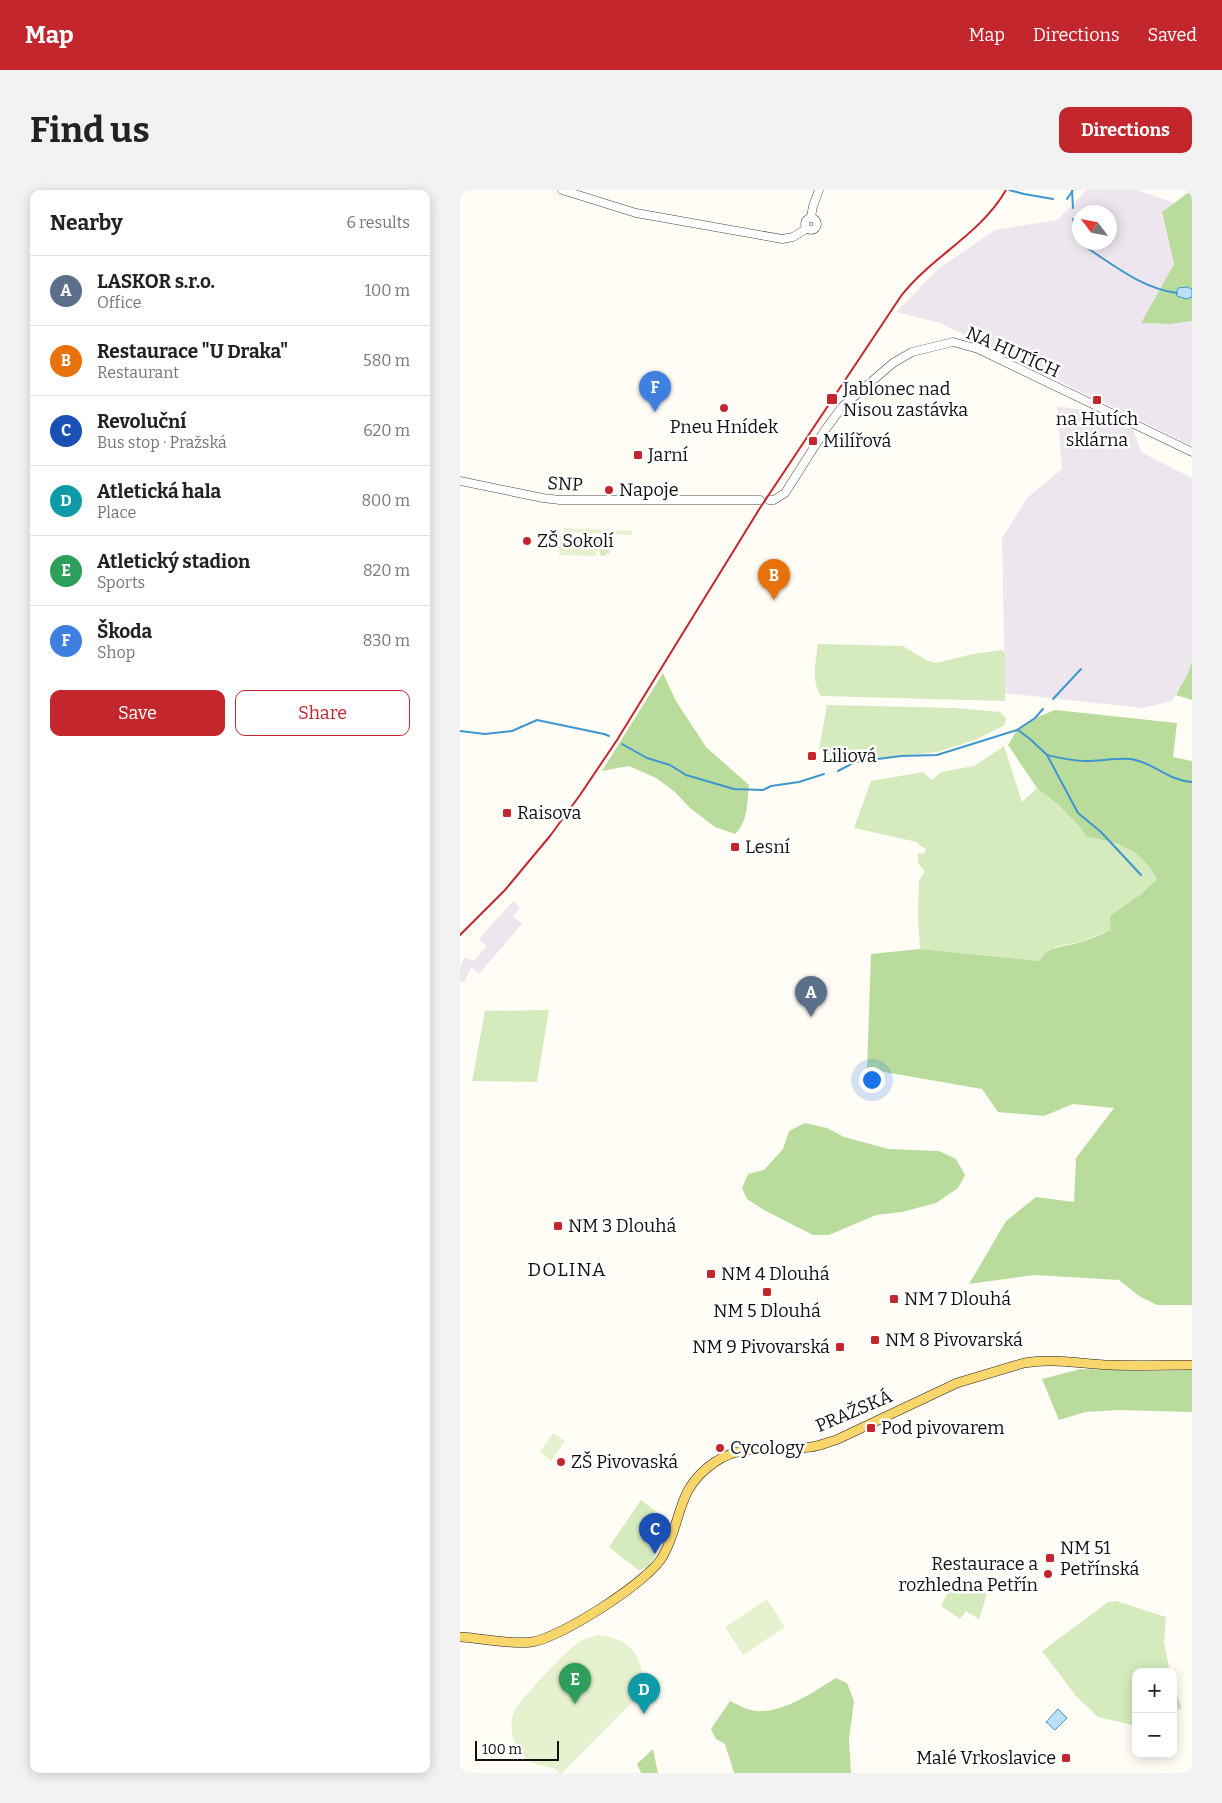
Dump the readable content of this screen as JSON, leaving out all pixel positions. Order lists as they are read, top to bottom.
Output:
{
  "streets": {
    "main road": ["PRAŽSKÁ"],
    "street": ["NA HUTÍCH", "SNP"]
  },
  "districts": ["DOLINA"],
  "places": {
    "transit": [
      "Jablonec nad Nisou zastávka",
      "na Hutích sklárna",
      "Milířová",
      "Jarní",
      "Liliová",
      "Raisova",
      "Lesní",
      "NM 3 Dlouhá",
      "NM 4 Dlouhá",
      "NM 5 Dlouhá",
      "NM 7 Dlouhá",
      "NM 8 Pivovarská",
      "NM 9 Pivovarská",
      "Pod pivovarem",
      "NM 51 Petřínská",
      "Malé Vrkoslavice"
    ],
    "other": [
      "Pneu Hnídek",
      "Napoje",
      "ZŠ Sokolí",
      "Cycology",
      "ZŠ Pivovaská",
      "Restaurace a rozhledna Petřín"
    ]
  },
  "scale_bar": "100 m",
  "north": "top left",
  "page": {
    "header": "Map",
    "nav": ["Map", "Directions", "Saved"],
    "buttons": [
      "Directions",
      ["Save", "Share"]
    ],
    "title": "Find us",
    "heading": ["Nearby", "6 results"],
    "list": [
      {
        "mark": "A",
        "name": "LASKOR s.r.o.",
        "note": "Office",
        "value": "100 m"
      },
      {
        "mark": "B",
        "name": "Restaurace \"U Draka\"",
        "note": "Restaurant",
        "value": "580 m"
      },
      {
        "mark": "C",
        "name": "Revoluční",
        "note": "Bus stop · Pražská",
        "value": "620 m"
      },
      {
        "mark": "D",
        "name": "Atletická hala",
        "note": "Place",
        "value": "800 m"
      },
      {
        "mark": "E",
        "name": "Atletický stadion",
        "note": "Sports",
        "value": "820 m"
      },
      {
        "mark": "F",
        "name": "Škoda",
        "note": "Shop",
        "value": "830 m"
      }
    ],
    "pins": [
      "F",
      "B",
      "A",
      "C",
      "E",
      "D"
    ],
    "map_buttons": ["+", "−"],
    "scale": "100 m"
  }
}
